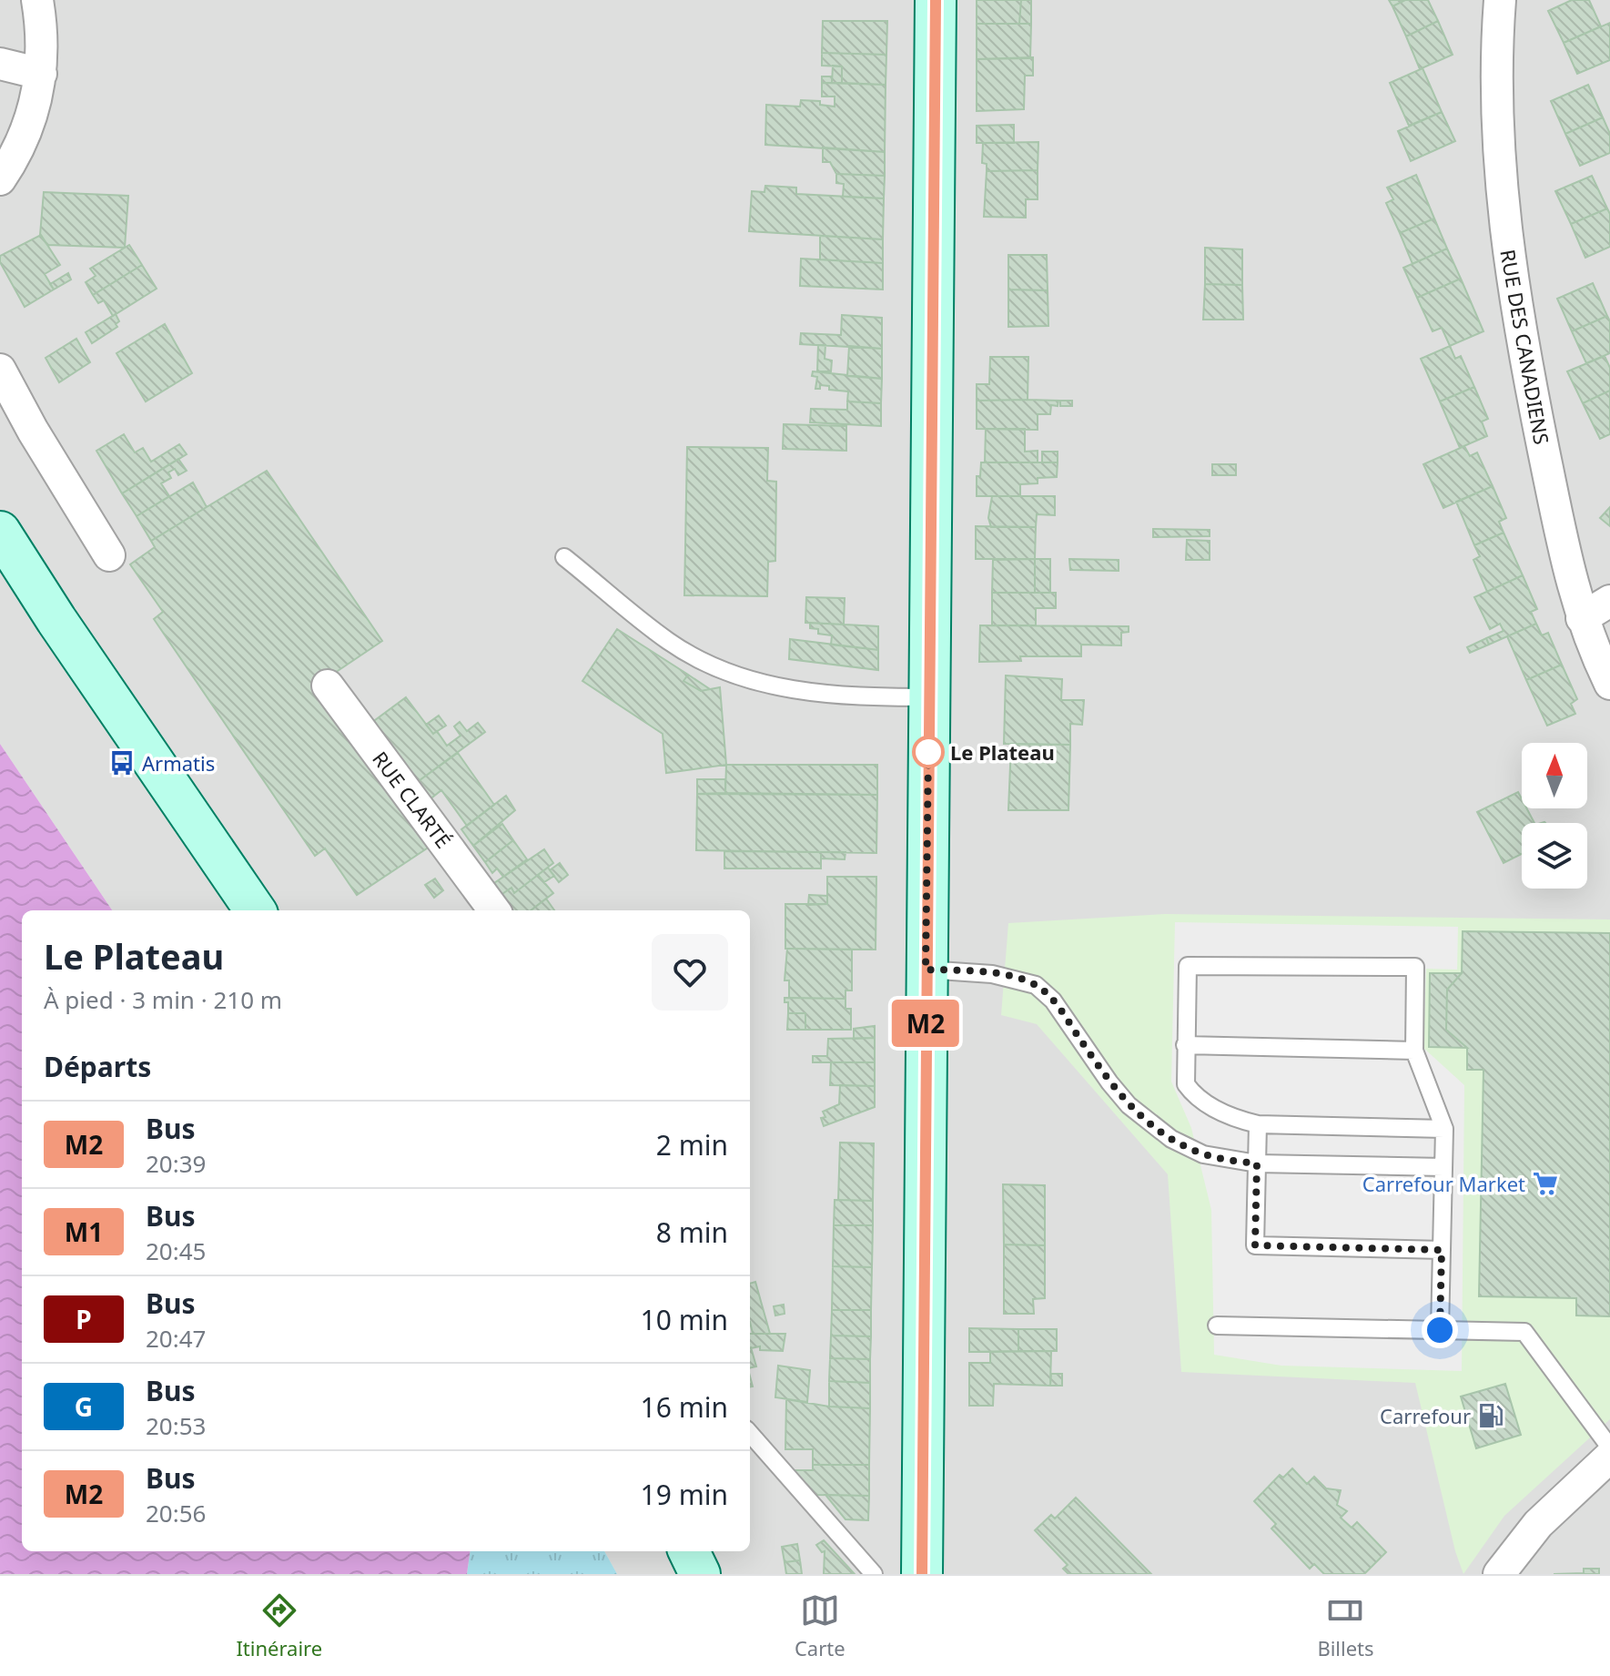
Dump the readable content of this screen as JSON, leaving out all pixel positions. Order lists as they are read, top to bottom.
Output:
{
  "streets": {
    "street": ["RUE DES CANADIENS", "RUE CLARTÉ"]
  },
  "places": {
    "other": ["Le Plateau"],
    "bus stop": ["Armatis"],
    "supermarket": ["Carrefour Market"],
    "fuel station": ["Carrefour"]
  },
  "lines": ["bus line M2"],
  "north": "top",
  "page": {
    "on_map": "M2",
    "heading": [
      ["Le Plateau", "À pied · 3 min · 210 m"],
      "Départs"
    ],
    "list": [
      {
        "mark": "M2",
        "name": "Bus",
        "note": "20:39",
        "value": "2 min"
      },
      {
        "mark": "M1",
        "name": "Bus",
        "note": "20:45",
        "value": "8 min"
      },
      {
        "mark": "P",
        "name": "Bus",
        "note": "20:47",
        "value": "10 min"
      },
      {
        "mark": "G",
        "name": "Bus",
        "note": "20:53",
        "value": "16 min"
      },
      {
        "mark": "M2",
        "name": "Bus",
        "note": "20:56",
        "value": "19 min"
      }
    ],
    "tabs": ["Itinéraire", "Carte", "Billets"]
  }
}
